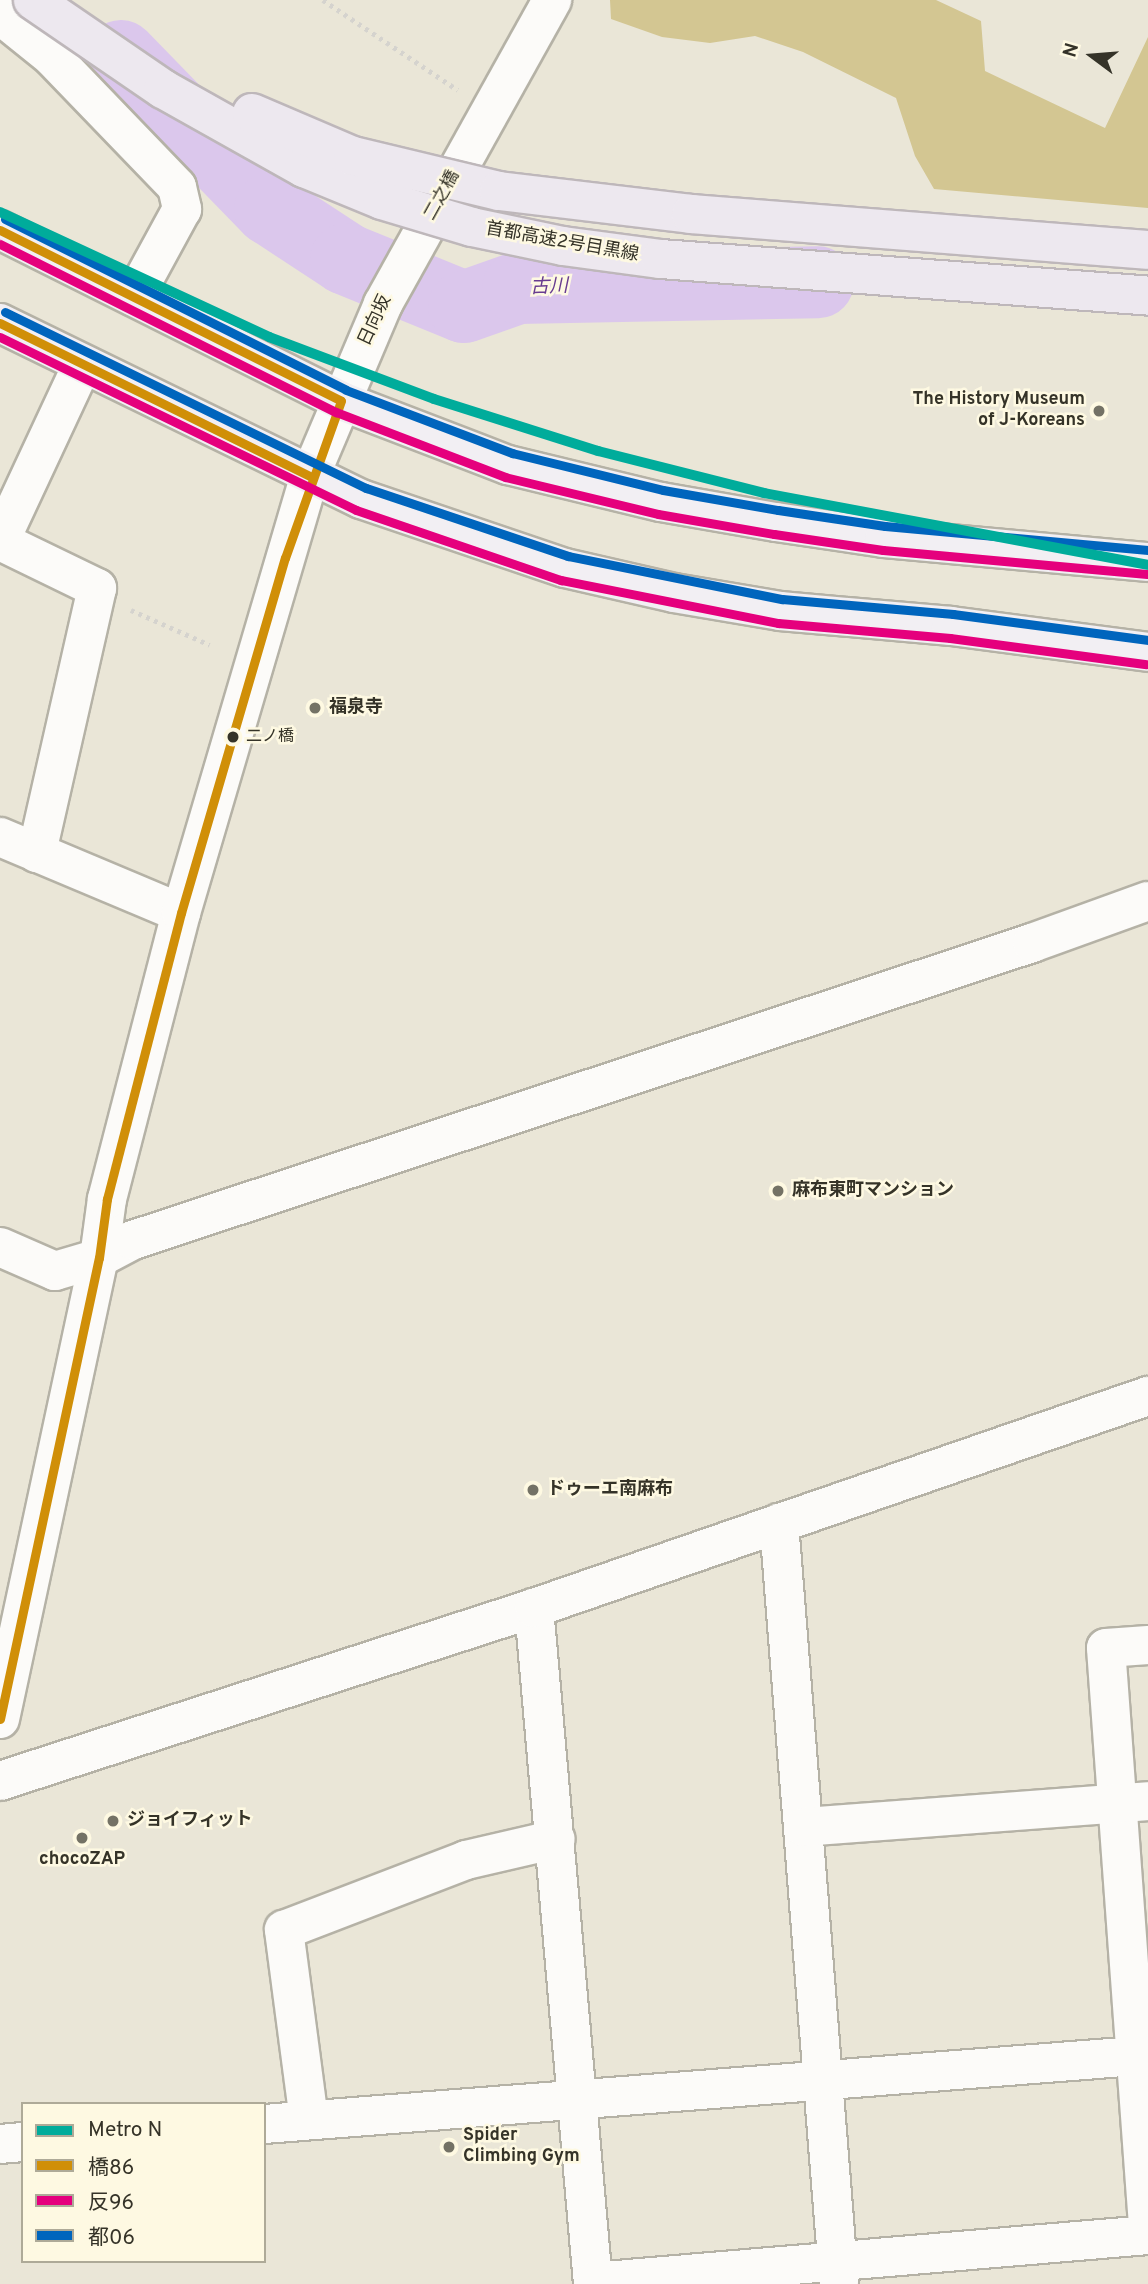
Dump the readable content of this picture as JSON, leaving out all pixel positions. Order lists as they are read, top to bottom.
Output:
{
  "streets": {
    "highway": ["首都高速2号目黒線"],
    "street": ["二之橋", "日向坂"]
  },
  "crossings": [
    ["二之橋", "日向坂"]
  ],
  "water": ["古川"],
  "places": [
    "The History Museum of J-Koreans",
    "福泉寺",
    "二ノ橋",
    "麻布東町マンション",
    "ドゥーエ南麻布",
    "ジョイフィット",
    "chocoZAP",
    "Spider Climbing Gym"
  ],
  "lines": [
    "metro line N",
    "transit line 都06",
    "transit line 橋86",
    "transit line 反96"
  ],
  "legend": [
    "Metro N",
    "橋86",
    "反96",
    "都06"
  ],
  "north": "left"
}
